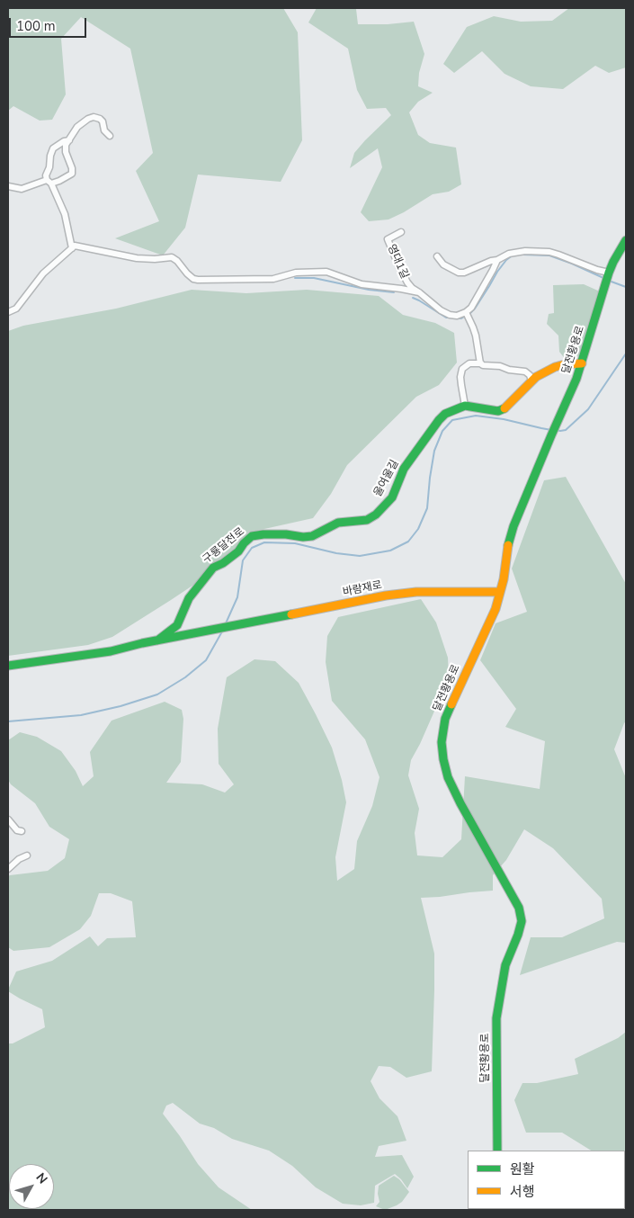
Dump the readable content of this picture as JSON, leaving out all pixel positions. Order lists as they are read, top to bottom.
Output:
{
  "streets": {
    "street": [
      "영대1길",
      "달전황용로",
      "울여울길",
      "구룡달전로",
      "바람재로"
    ]
  },
  "crossings": [
    ["영대1길", "달전황용로"],
    ["달전황용로", "바람재로"],
    ["울여울길", "구룡달전로"],
    ["구룡달전로", "바람재로"]
  ],
  "legend": ["원활", "서행"],
  "scale_bar": "100 m",
  "north": "top right"
}
